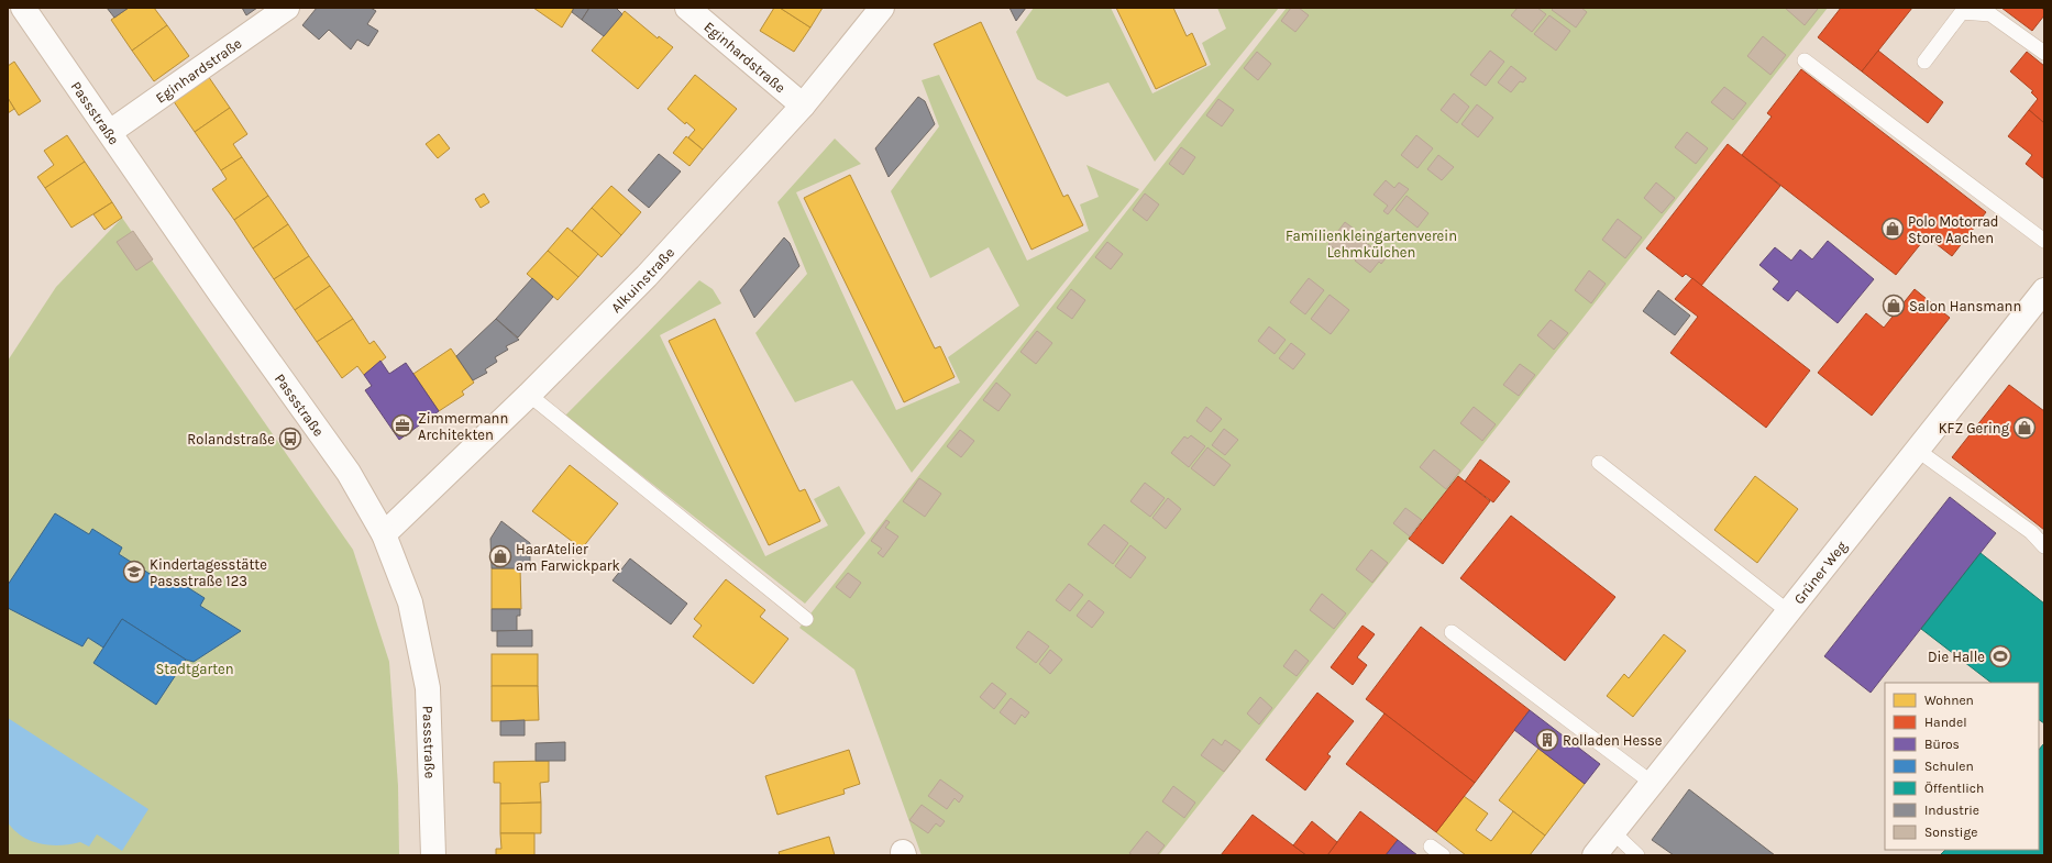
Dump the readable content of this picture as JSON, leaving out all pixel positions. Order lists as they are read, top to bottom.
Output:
{
  "streets": {
    "street": [
      "Eginhardstraße",
      "Passstraße",
      "Alkuinstraße",
      "Grüner Weg"
    ]
  },
  "crossings": [
    ["Eginhardstraße", "Passstraße"],
    ["Eginhardstraße", "Alkuinstraße"],
    ["Passstraße", "Alkuinstraße"]
  ],
  "parks": ["Familienkleingartenverein Lehmkülchen", "Stadtgarten"],
  "places": {
    "shop": [
      "Polo Motorrad Store Aachen",
      "Salon Hansmann",
      "KFZ Gering",
      "HaarAtelier am Farwickpark"
    ],
    "office": ["Zimmermann Architekten"],
    "bus stop": ["Rolandstraße"],
    "school or university": ["Kindertagesstätte Passstraße 123"],
    "sports": ["Die Halle"],
    "building": ["Rolladen Hesse"]
  },
  "legend": [
    "Wohnen",
    "Handel",
    "Büros",
    "Schulen",
    "Öffentlich",
    "Industrie",
    "Sonstige"
  ]
}
